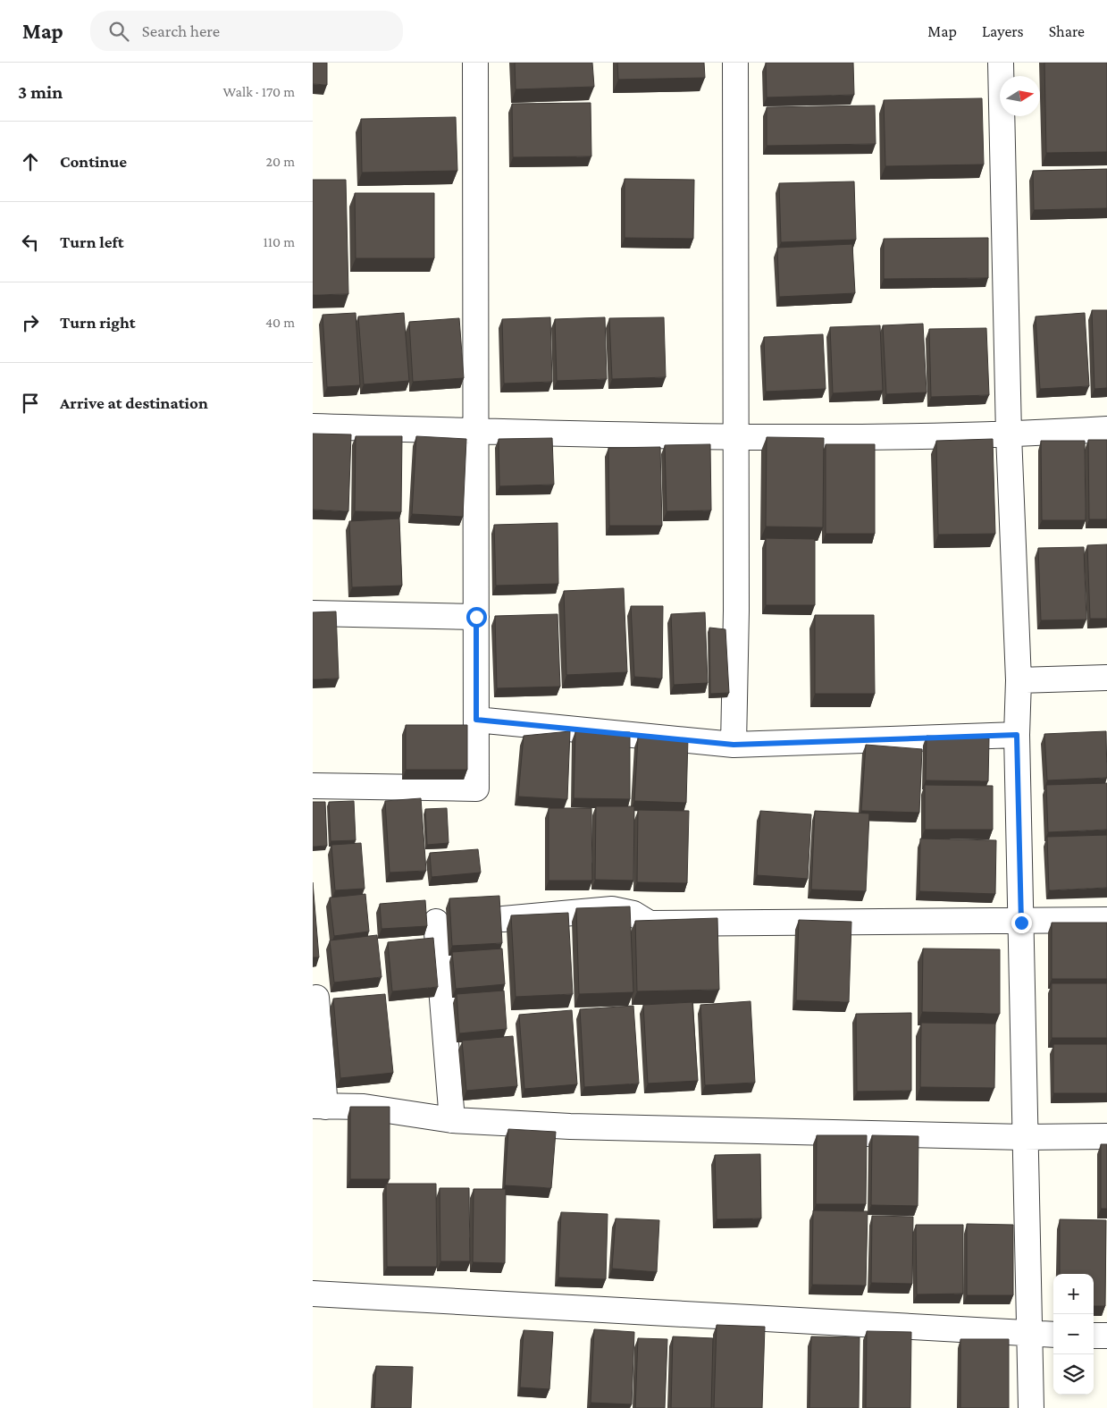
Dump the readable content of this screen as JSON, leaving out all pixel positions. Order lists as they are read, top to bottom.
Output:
{
  "north": "right",
  "page": {
    "header": "Map",
    "search": "Search here",
    "nav": ["Map", "Layers", "Share"],
    "heading": ["3 min", "Walk · 170 m"],
    "list": [
      ["Continue", "20 m"],
      ["Turn left", "110 m"],
      ["Turn right", "40 m"],
      "Arrive at destination"
    ],
    "map_buttons": ["+", "−"]
  }
}
